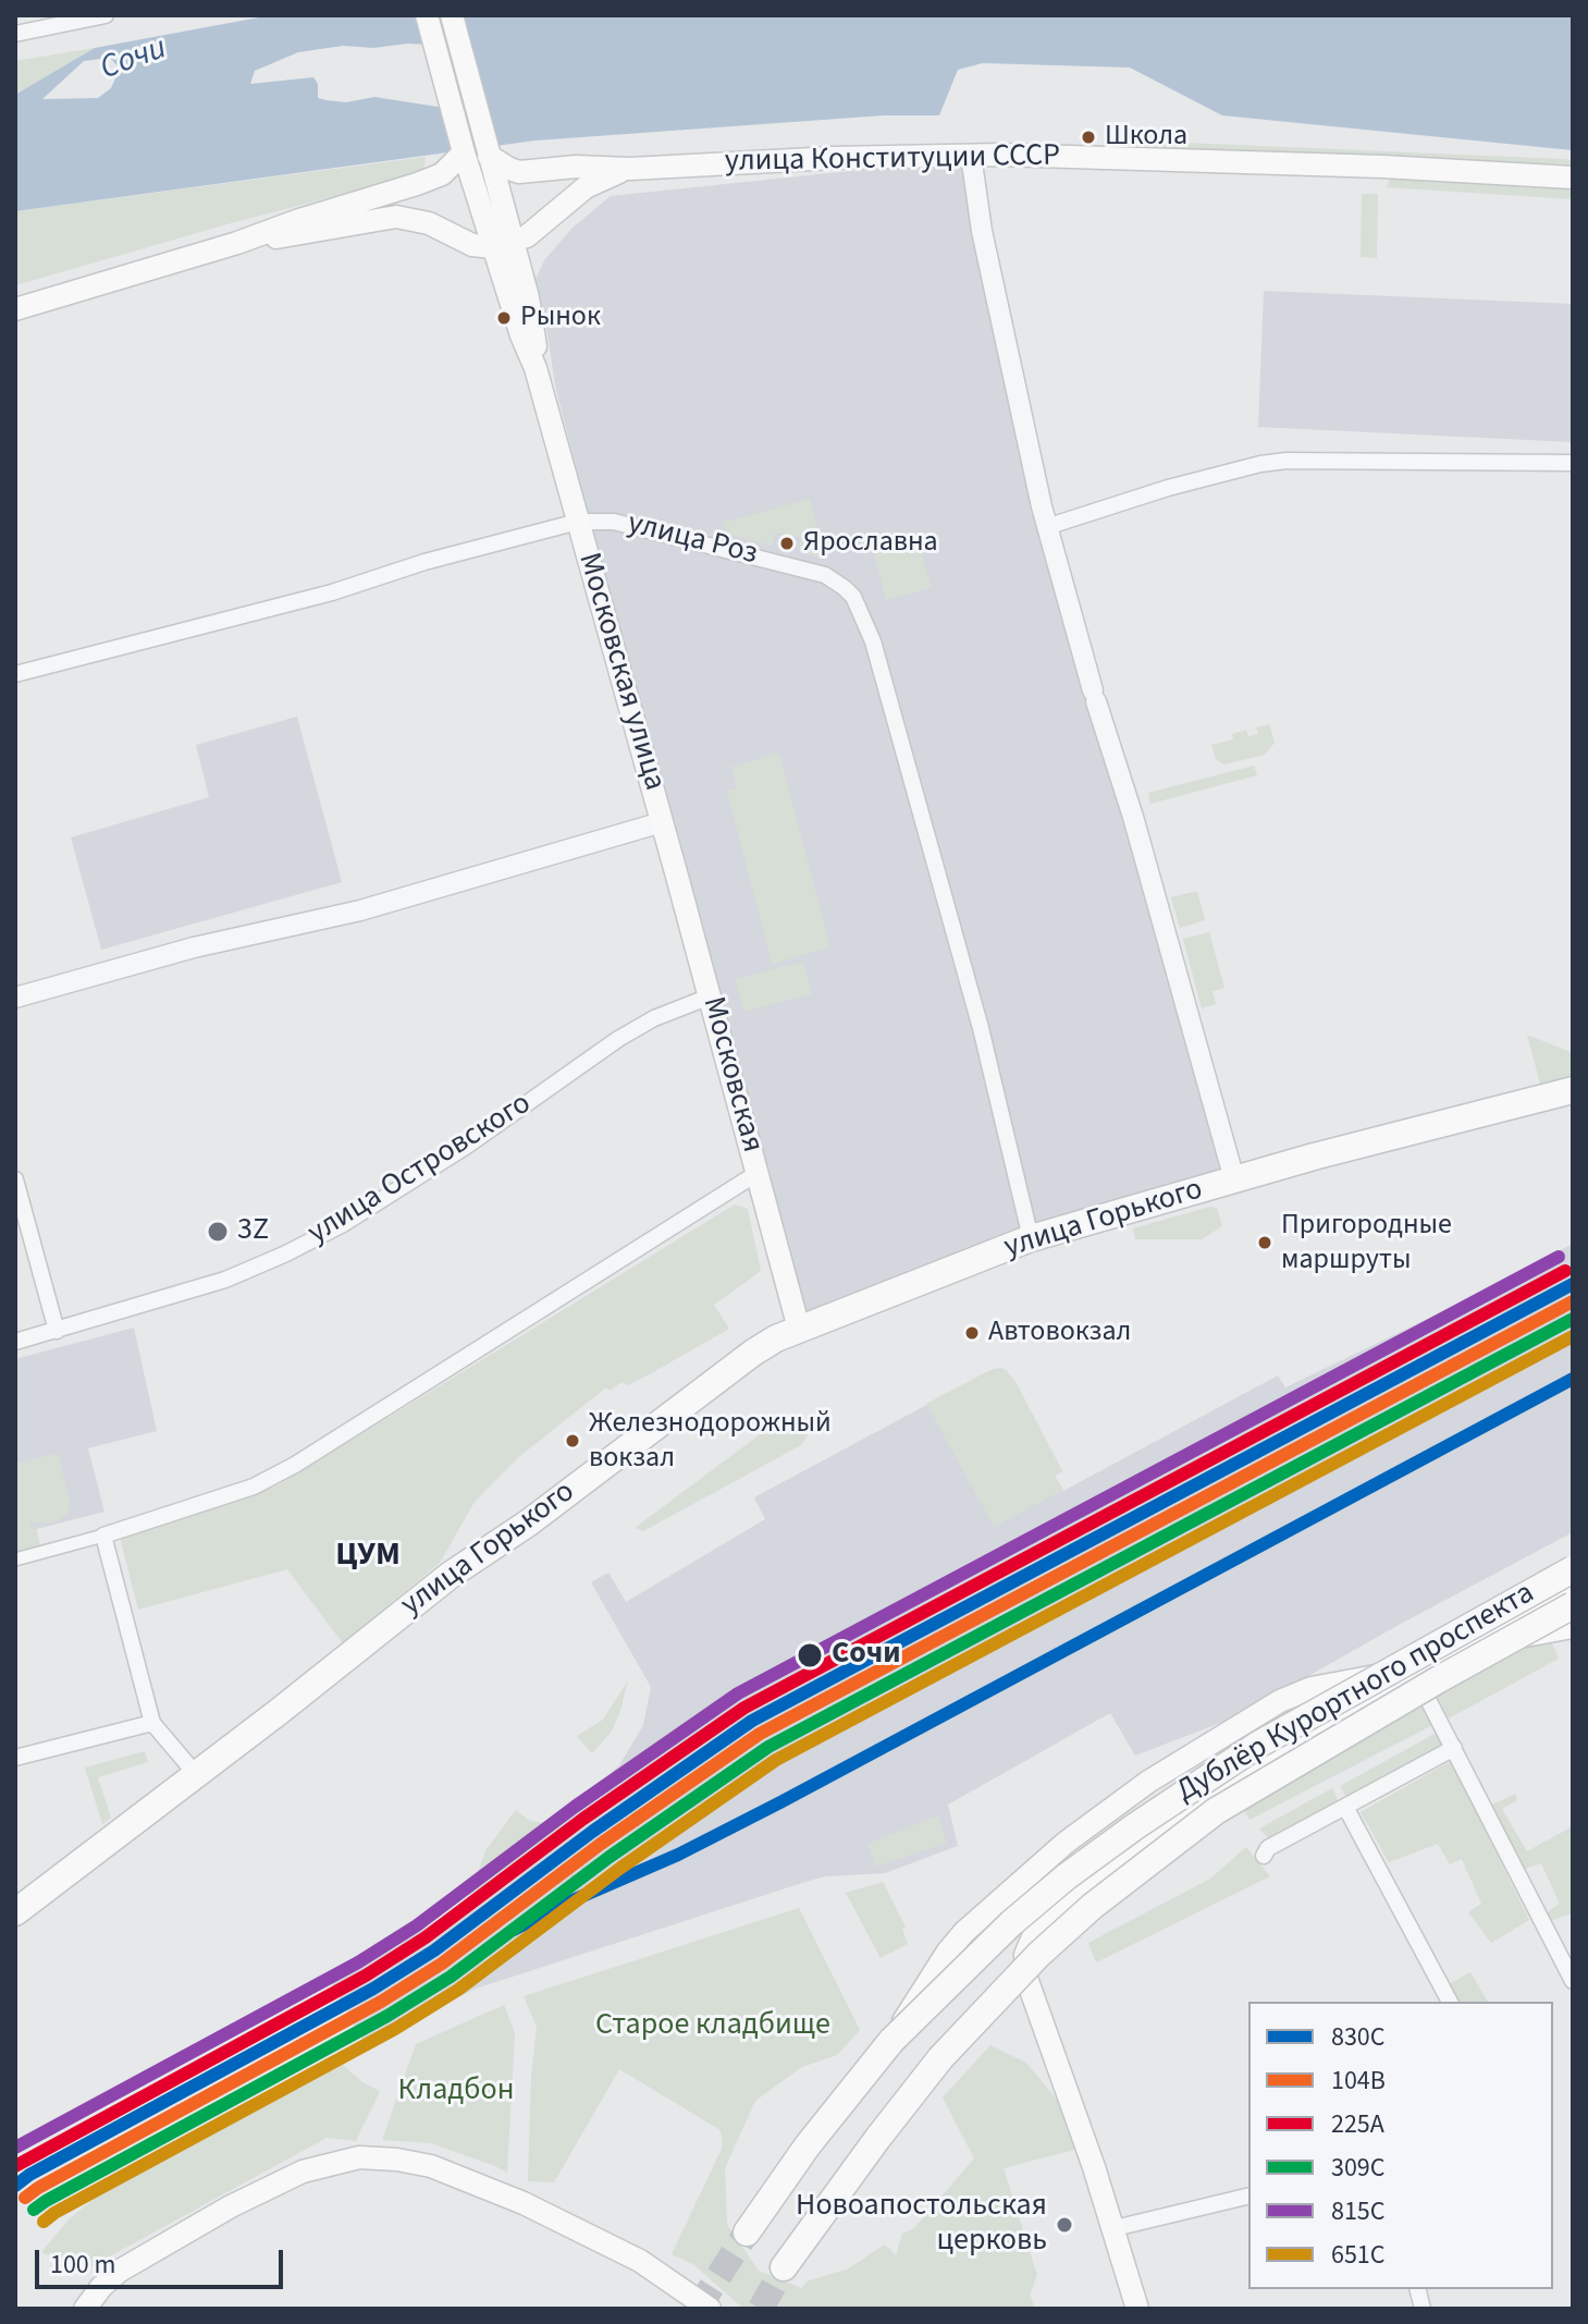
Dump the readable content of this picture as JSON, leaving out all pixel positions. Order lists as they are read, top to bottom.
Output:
{
  "streets": {
    "main road": [
      "улица Конституции СССР",
      "Московская улица",
      "Московская",
      "улица Горького",
      "Дублёр Курортного проспекта"
    ],
    "street": ["улица Роз", "улица Островского"]
  },
  "crossings": [
    ["улица Роз", "Московская улица"],
    ["улица Роз", "улица Горького"],
    ["Московская улица", "Московская"],
    ["Московская", "улица Островского"],
    ["Московская", "улица Горького"]
  ],
  "districts": ["ЦУМ"],
  "water": ["Сочи"],
  "parks": ["Старое кладбище", "Кладбон"],
  "places": [
    "Школа",
    "Рынок",
    "Ярославна",
    "3Z",
    "Пригородные маршруты",
    "Автовокзал",
    "Железнодорожный вокзал",
    "Сочи",
    "Новоапостольская церковь"
  ],
  "lines": [
    "transit line 815С",
    "transit line 225А",
    "transit line 830С",
    "transit line 104В",
    "transit line 309С",
    "transit line 651С"
  ],
  "legend": [
    "830С",
    "104В",
    "225А",
    "309С",
    "815С",
    "651С"
  ],
  "scale_bar": "100 m"
}
